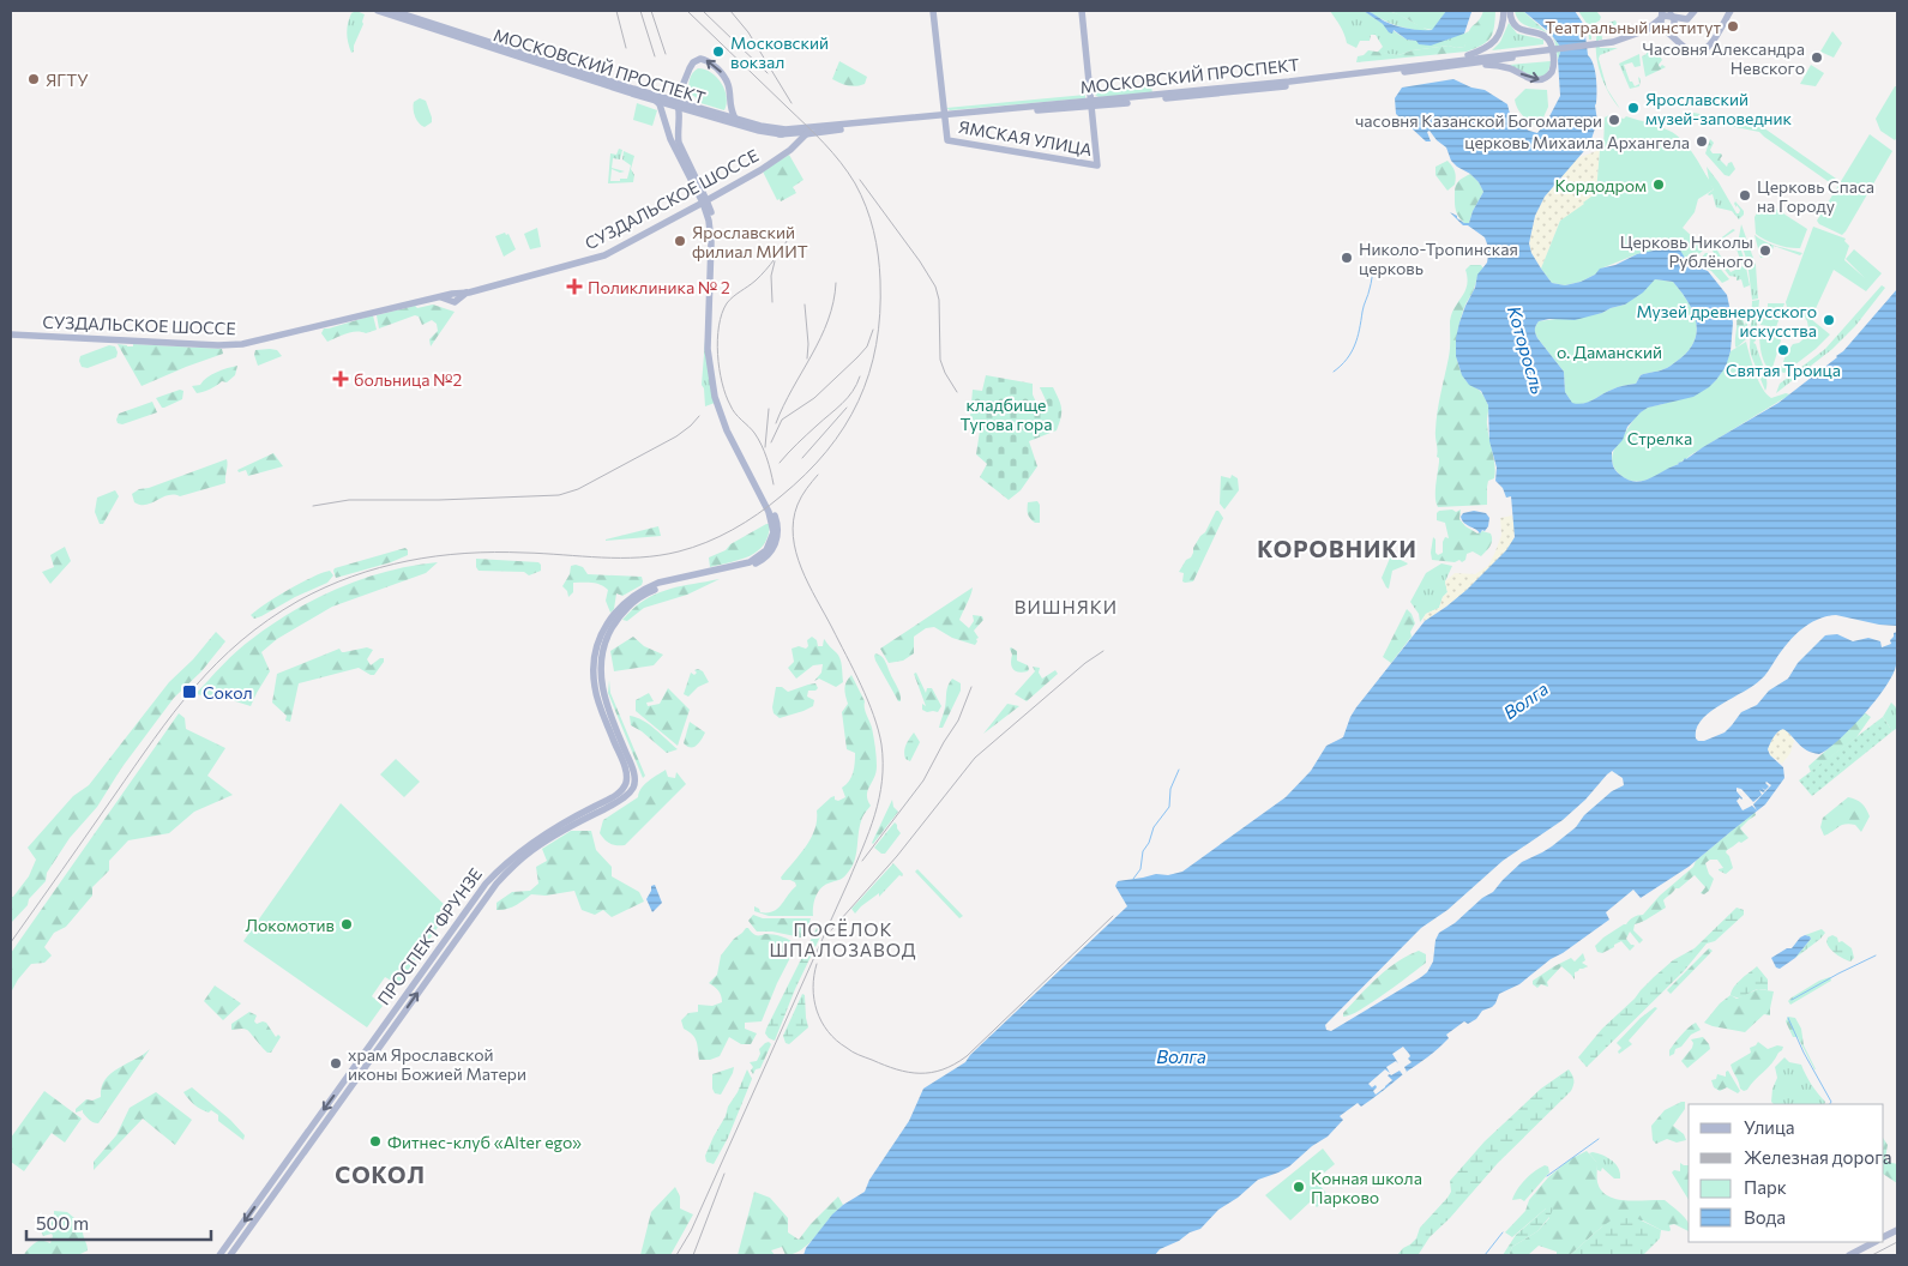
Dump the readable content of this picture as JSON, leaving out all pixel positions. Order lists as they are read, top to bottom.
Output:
{
  "streets": {
    "main road": [
      "МОСКОВСКИЙ ПРОСПЕКТ",
      "ЯМСКАЯ УЛИЦА",
      "СУЗДАЛЬСКОЕ ШОССЕ",
      "ПРОСПЕКТ ФРУНЗЕ"
    ]
  },
  "crossings": [
    ["МОСКОВСКИЙ ПРОСПЕКТ", "ЯМСКАЯ УЛИЦА"],
    ["МОСКОВСКИЙ ПРОСПЕКТ", "СУЗДАЛЬСКОЕ ШОССЕ"],
    ["МОСКОВСКИЙ ПРОСПЕКТ", "ПРОСПЕКТ ФРУНЗЕ"],
    ["СУЗДАЛЬСКОЕ ШОССЕ", "ПРОСПЕКТ ФРУНЗЕ"]
  ],
  "districts": [
    "КОРОВНИКИ",
    "ВИШНЯКИ",
    "ПОСЁЛОК ШПАЛОЗАВОД",
    "СОКОЛ"
  ],
  "water": ["Которосль", "Волга"],
  "parks": ["о. Даманский", "кладбище Тугова гора", "Стрелка"],
  "places": {
    "other": [
      "Театральный институт",
      "Московский вокзал",
      "Часовня Александра Невского",
      "ЯГТУ",
      "Ярославский музей-заповедник",
      "часовня Казанской Богоматери",
      "церковь Михаила Архангела",
      "Кордодром",
      "Церковь Спаса на Городу",
      "Ярославский филиал МИИТ",
      "Церковь Николы Рублёного",
      "Николо-Тропинская церковь",
      "Музей древнерусского искусства",
      "Святая Троица",
      "Локомотив",
      "храм Ярославской иконы Божией Матери",
      "Фитнес-клуб «Alter ego»",
      "Конная школа Парково"
    ],
    "health": ["Поликлиника № 2", "больница №2"],
    "transit": ["Сокол"]
  },
  "legend": [
    "Улица",
    "Железная дорога",
    "Парк",
    "Вода"
  ],
  "scale_bar": "500 m"
}
